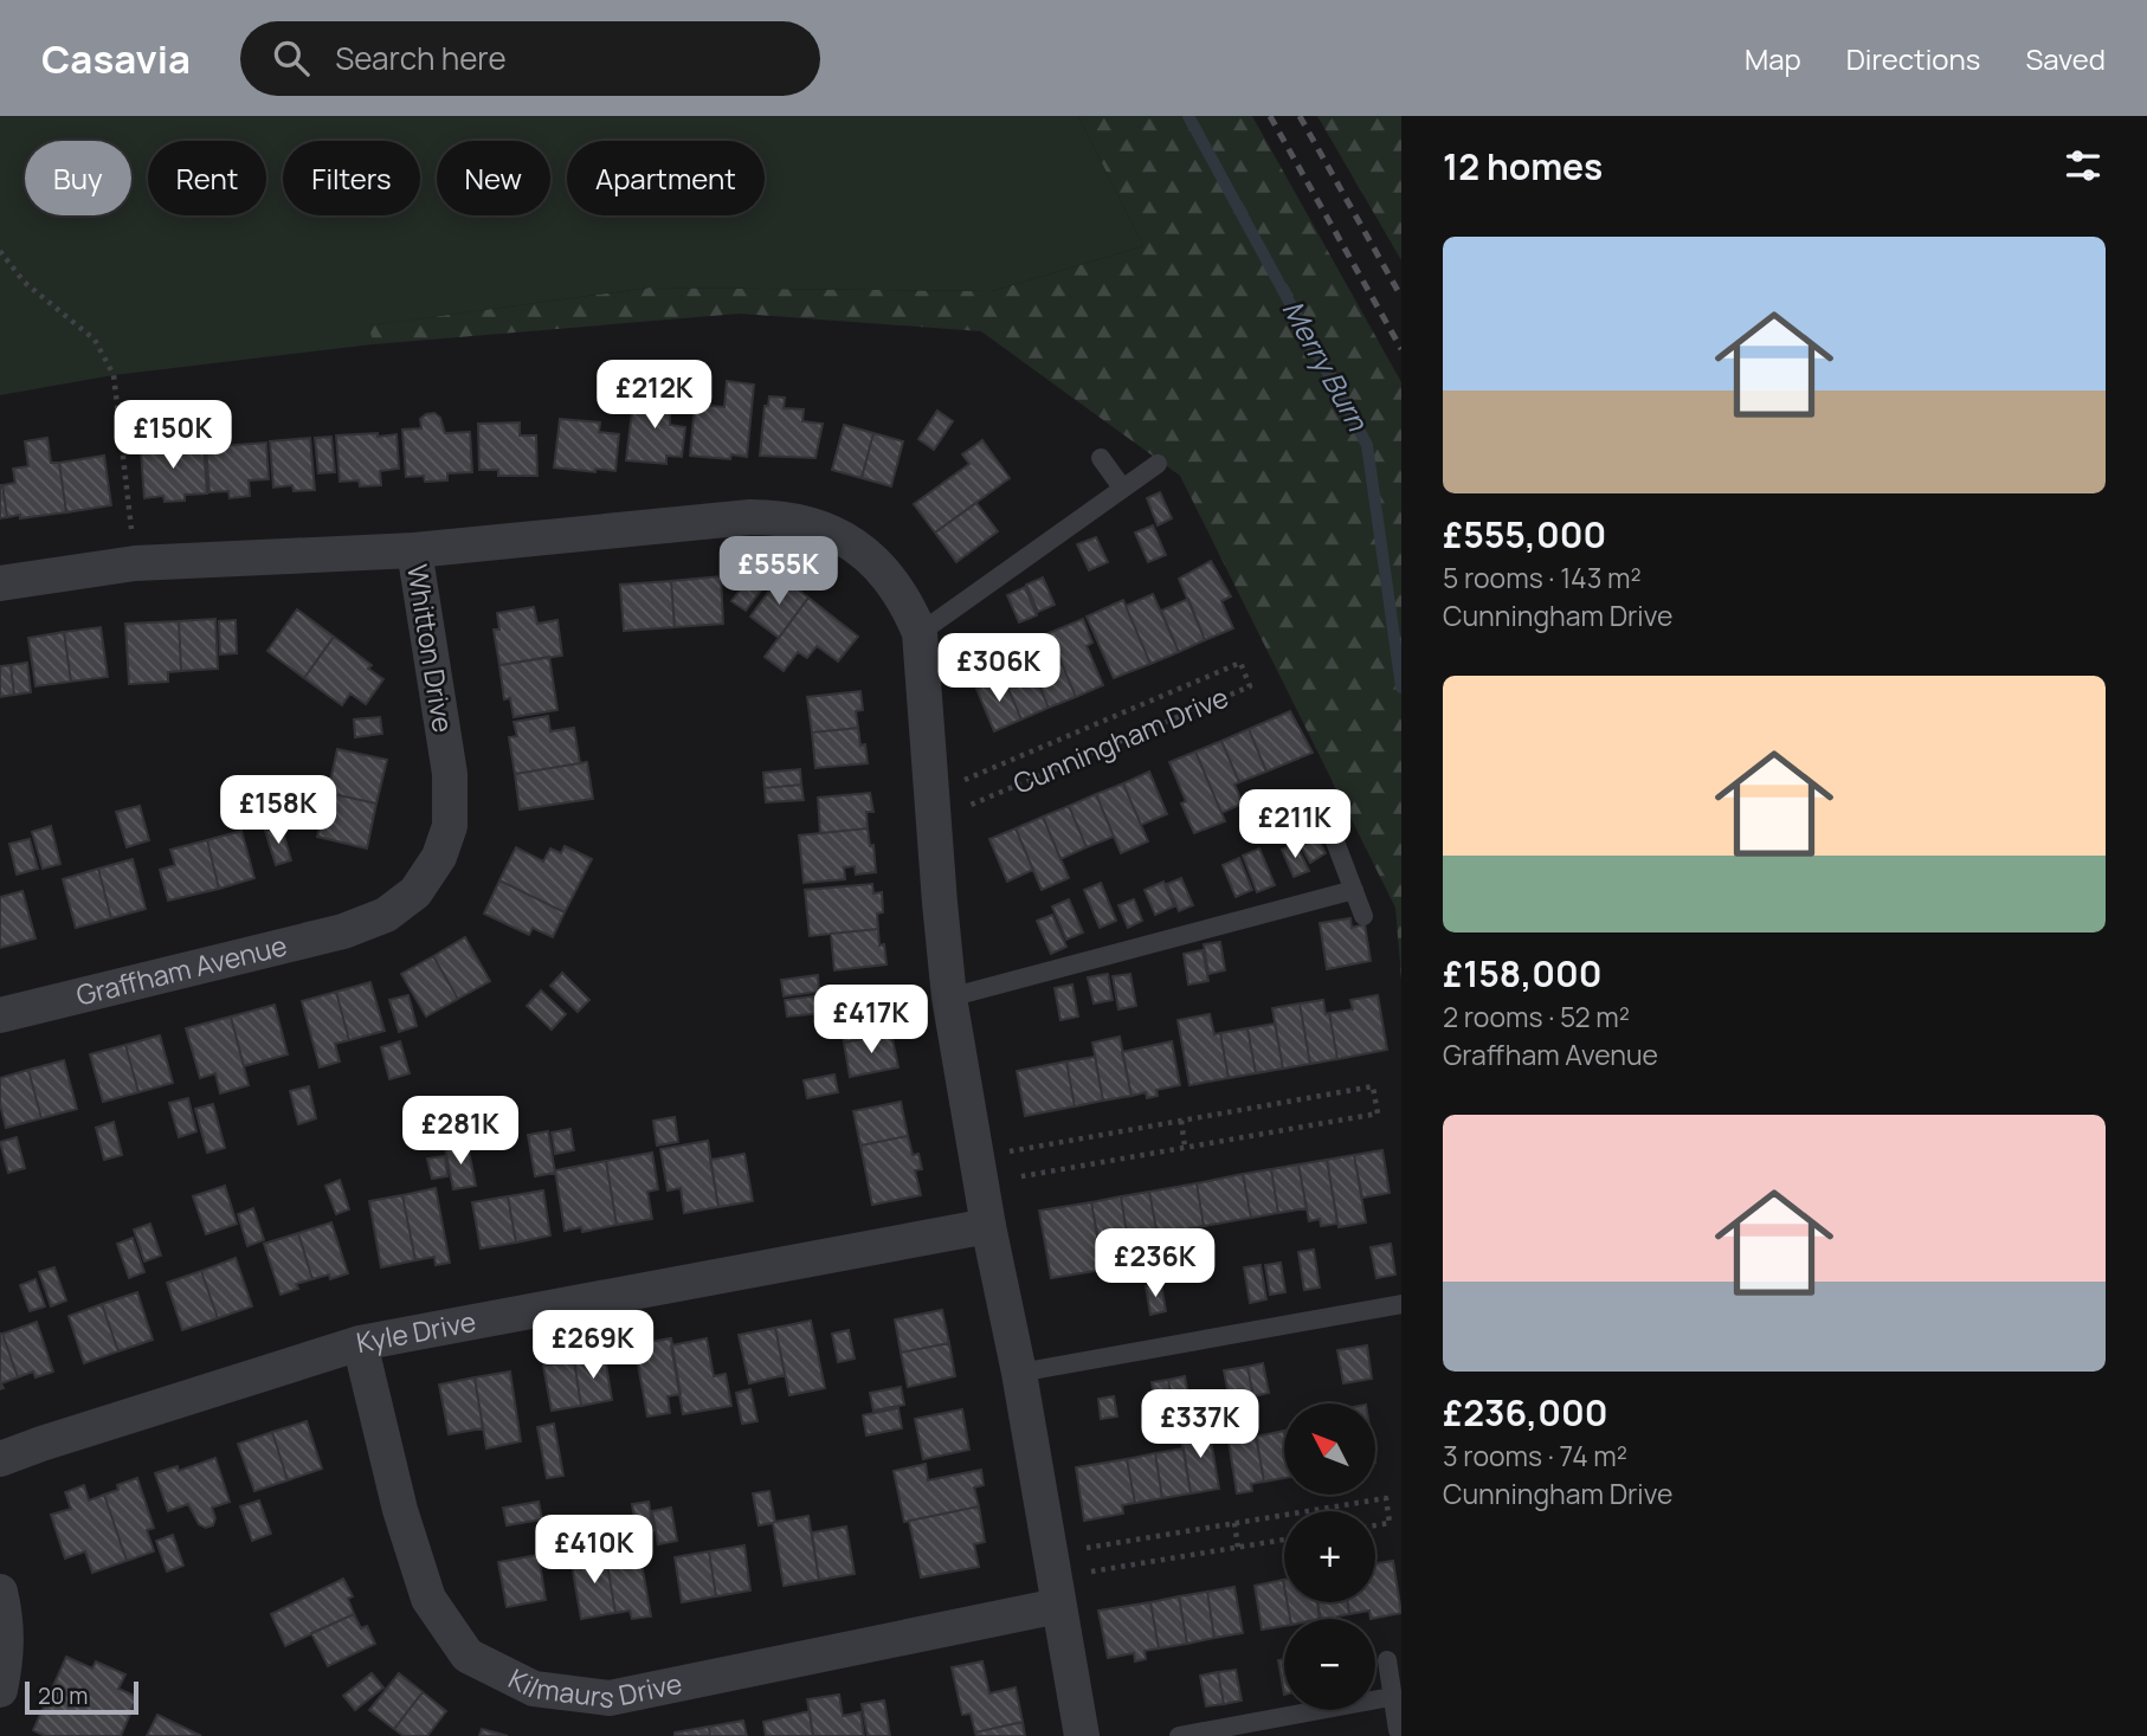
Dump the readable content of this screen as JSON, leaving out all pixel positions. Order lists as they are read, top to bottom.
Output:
{
  "streets": {
    "street": [
      "Whitton Drive",
      "Graffham Avenue",
      "Kyle Drive",
      "Kilmaurs Drive"
    ],
    "path": ["Cunningham Drive"]
  },
  "crossings": [
    ["Whitton Drive", "Graffham Avenue"],
    ["Kyle Drive", "Kilmaurs Drive"]
  ],
  "water": ["Merry Burn"],
  "scale_bar": "20 m",
  "north": "top left",
  "page": {
    "header": "Casavia",
    "search": "Search here",
    "nav": ["Map", "Directions", "Saved"],
    "heading": "12 homes",
    "chip": [
      "Buy",
      "Rent",
      "Filters",
      "New",
      "Apartment"
    ],
    "list": [
      {
        "name": "£555,000",
        "note": "5 rooms · 143 m² · Cunningham Drive"
      },
      {
        "name": "£158,000",
        "note": "2 rooms · 52 m² · Graffham Avenue"
      },
      {
        "name": "£236,000",
        "note": "3 rooms · 74 m² · Cunningham Drive"
      }
    ],
    "price": [
      "£212K",
      "£150K",
      "£555K",
      "£306K",
      "£158K",
      "£211K",
      "£417K",
      "£281K",
      "£236K",
      "£269K",
      "£337K",
      "£410K"
    ],
    "map_buttons": ["+", "−"],
    "scale": "20 m"
  }
}
